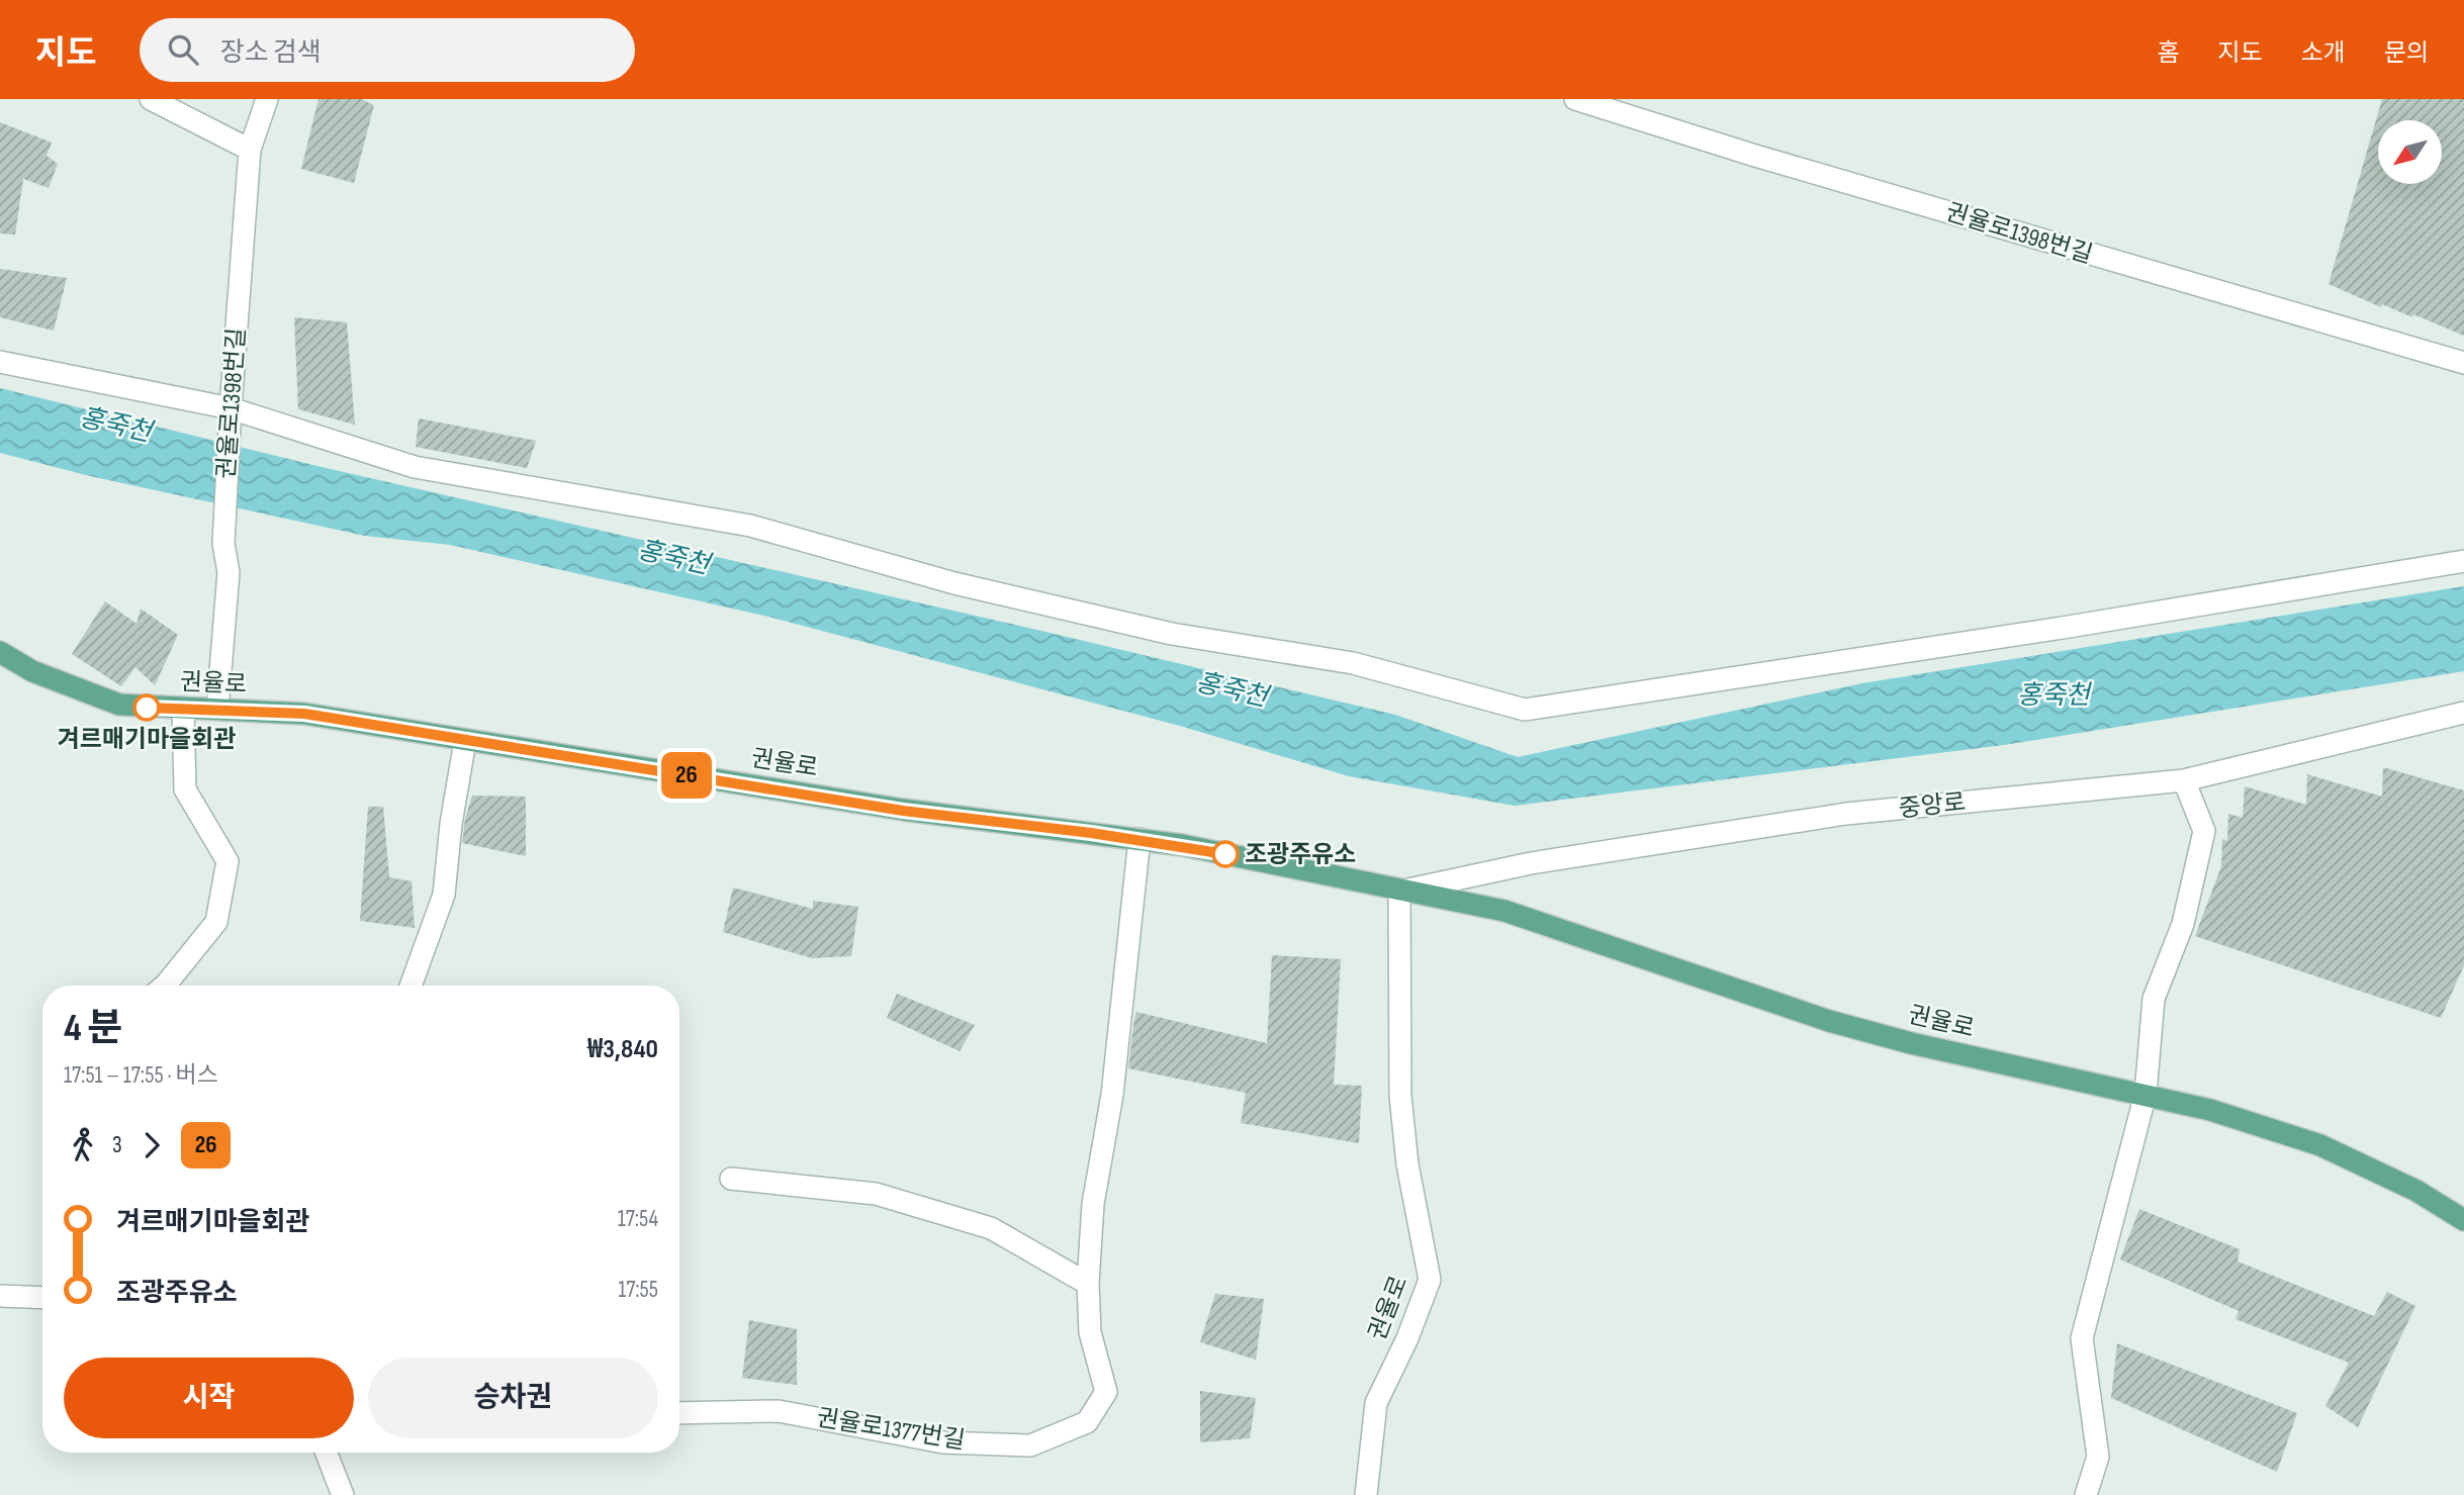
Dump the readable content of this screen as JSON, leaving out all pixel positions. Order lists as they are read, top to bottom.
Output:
{
  "streets": {
    "main road": ["권율로"],
    "street": ["권율로1398번길", "중앙로", "권율로1377번길"]
  },
  "crossings": [
    ["권율로1398번길", "권율로"],
    ["권율로", "중앙로"],
    ["권율로", "권율로1377번길"]
  ],
  "water": ["홍죽천"],
  "places": ["겨르매기마을회관", "조광주유소"],
  "lines": ["bus line 26"],
  "north": "bottom left",
  "page": {
    "header": "지도",
    "search": "장소 검색",
    "nav": [
      "홈",
      "지도",
      "소개",
      "문의"
    ],
    "on_map": "26",
    "heading": ["4 분", "17:51 – 17:55 · 버스", "₩3,840"],
    "legs": ["3", "26"],
    "list": [
      {
        "name": "겨르매기마을회관",
        "value": "17:54"
      },
      {
        "name": "조광주유소",
        "value": "17:55"
      }
    ],
    "buttons": ["시작", "승차권"]
  }
}
